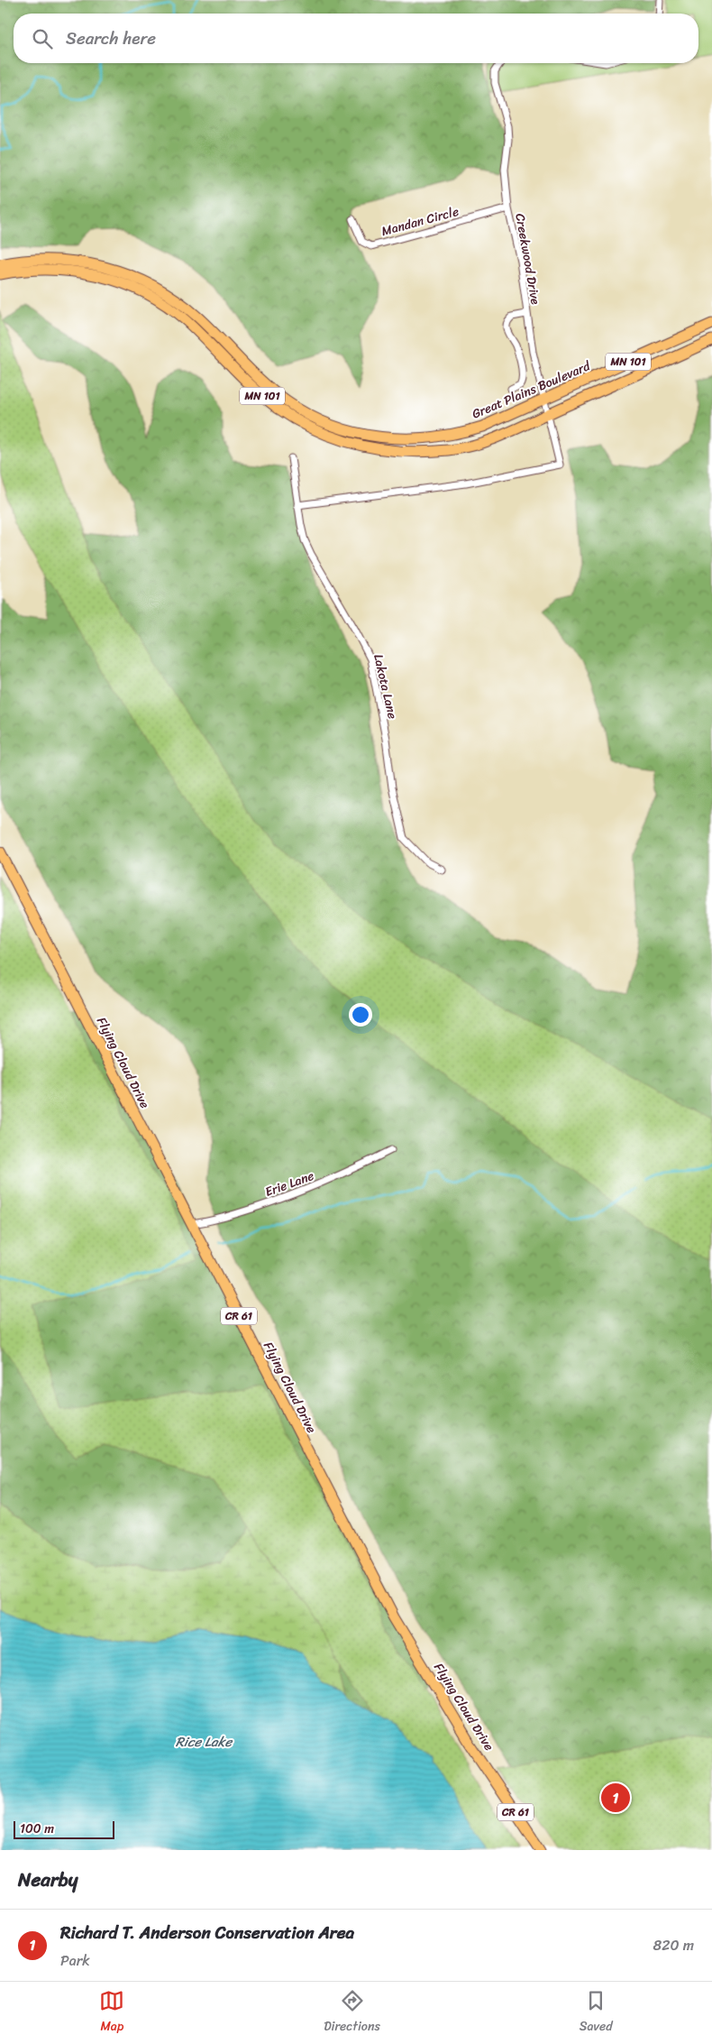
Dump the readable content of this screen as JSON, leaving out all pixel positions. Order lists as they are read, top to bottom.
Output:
{
  "streets": {
    "main road": [
      "MN 101",
      "Great Plains Boulevard",
      "Flying Cloud Drive",
      "CR 61"
    ],
    "street": [
      "Mandan Circle",
      "Creekwood Drive",
      "Lakota Lane",
      "Erie Lane"
    ]
  },
  "crossings": [
    ["Mandan Circle", "Creekwood Drive"],
    ["Creekwood Drive", "MN 101"],
    ["Creekwood Drive", "Great Plains Boulevard"],
    ["Creekwood Drive", "Lakota Lane"],
    ["Flying Cloud Drive", "Erie Lane"]
  ],
  "water": ["Rice Lake"],
  "scale_bar": "100 m",
  "page": {
    "search": "Search here",
    "pins": "1",
    "scale": "100 m",
    "heading": "Nearby",
    "list": [
      {
        "mark": "1",
        "name": "Richard T. Anderson Conservation Area",
        "note": "Park",
        "value": "820 m"
      }
    ],
    "nav": ["Map", "Directions", "Saved"]
  }
}
